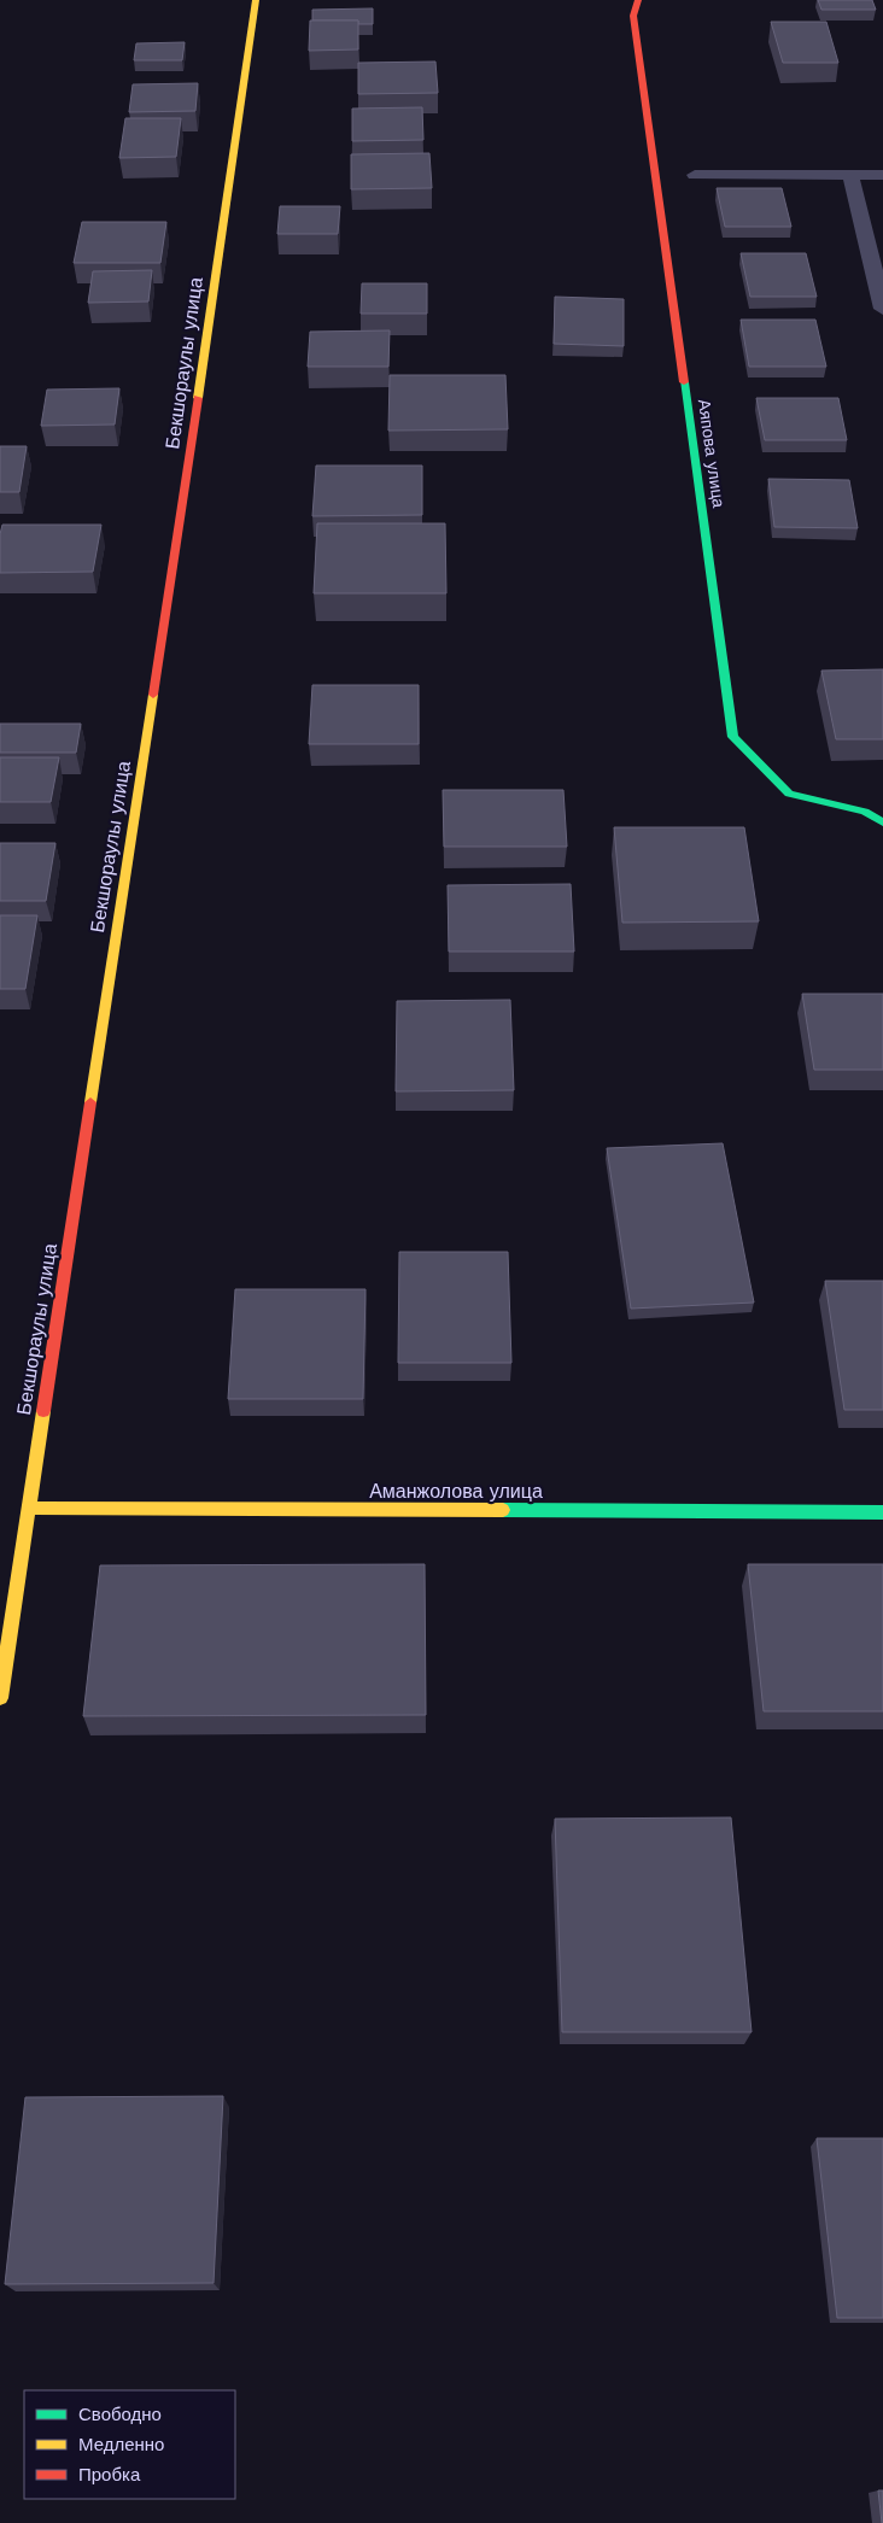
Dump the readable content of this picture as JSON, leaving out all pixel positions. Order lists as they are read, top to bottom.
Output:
{
  "streets": {
    "street": ["Бекшораулы улица", "Аяпова улица", "Аманжолова улица"]
  },
  "crossings": [
    ["Бекшораулы улица", "Аманжолова улица"]
  ],
  "legend": ["Свободно", "Медленно", "Пробка"]
}
